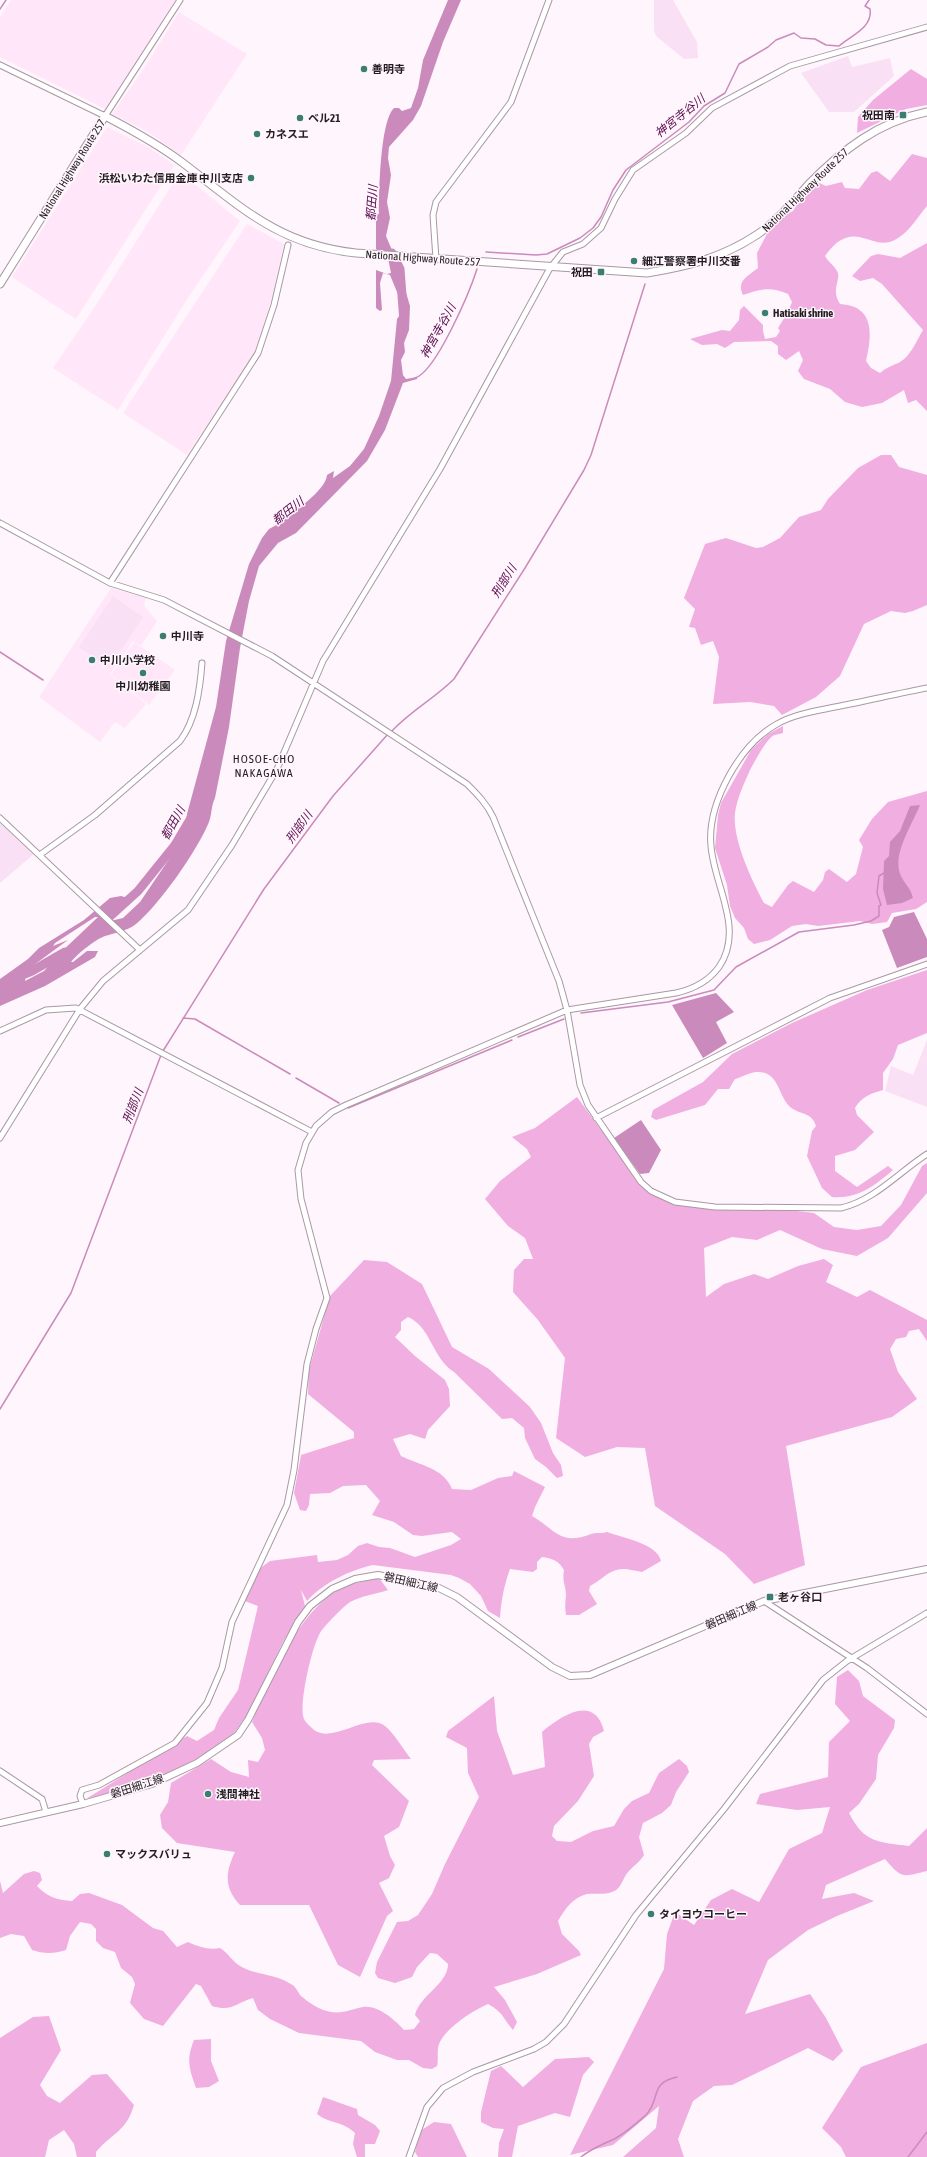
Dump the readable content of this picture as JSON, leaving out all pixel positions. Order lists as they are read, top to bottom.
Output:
{
  "streets": {
    "highway": ["National Highway Route 257"],
    "main road": ["磐田細江線"]
  },
  "districts": ["HOSOE-CHO NAKAGAWA"],
  "water": ["神宮寺谷川", "都田川", "刑部川"],
  "places": {
    "other": [
      "善明寺",
      "ベル21",
      "カネスエ",
      "浜松いわた信用金庫 中川支店",
      "細江警察署中川交番",
      "Hatisaki shrine",
      "中川寺",
      "中川小学校",
      "中川幼稚園",
      "浅間神社",
      "マックスバリュ",
      "タイヨウコーヒー"
    ],
    "transit": ["祝田南", "祝田", "老ヶ谷口"]
  }
}
